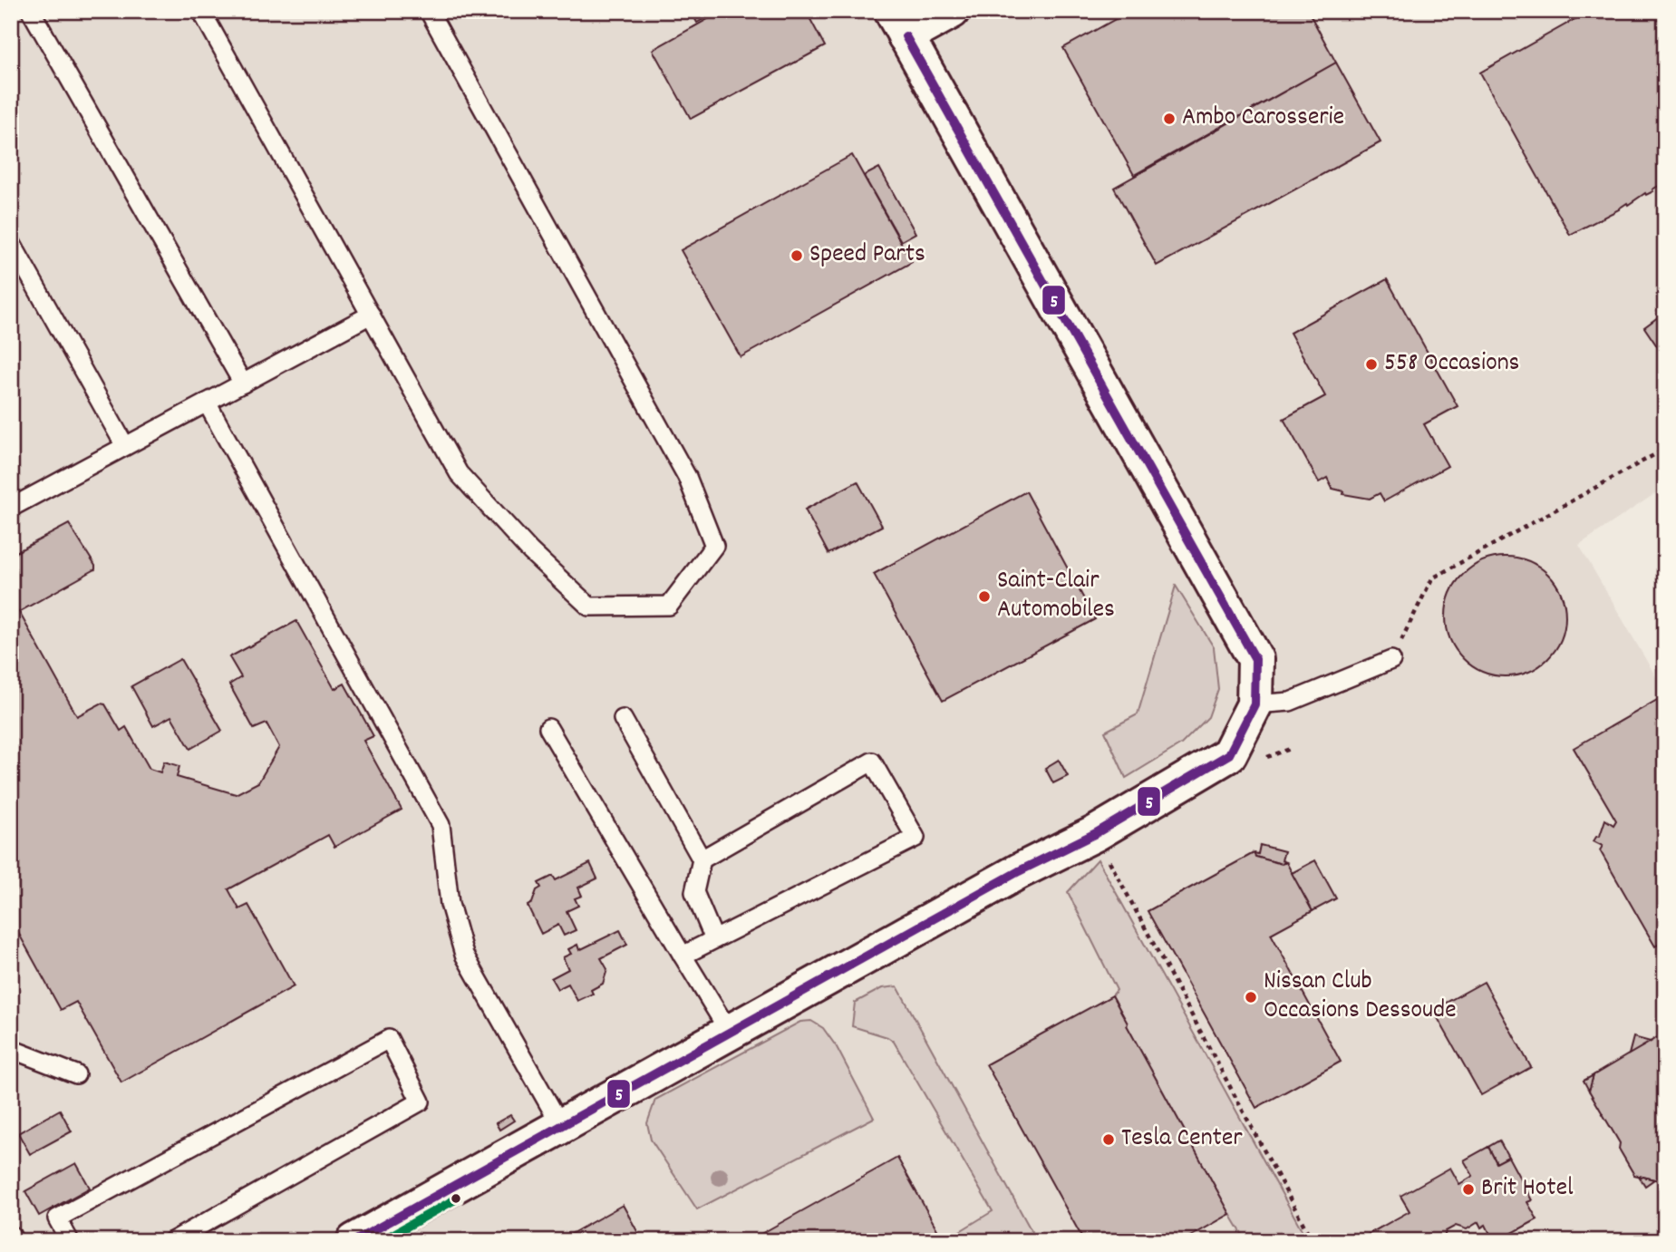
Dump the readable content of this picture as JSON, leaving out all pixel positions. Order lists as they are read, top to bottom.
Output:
{
  "places": [
    "Ambo Carosserie",
    "Speed Parts",
    "558 Occasions",
    "Saint-Clair Automobiles",
    "Nissan Club Occasions Dessoude",
    "Tesla Center",
    "Brit Hotel"
  ],
  "lines": ["transit line 5"]
}
